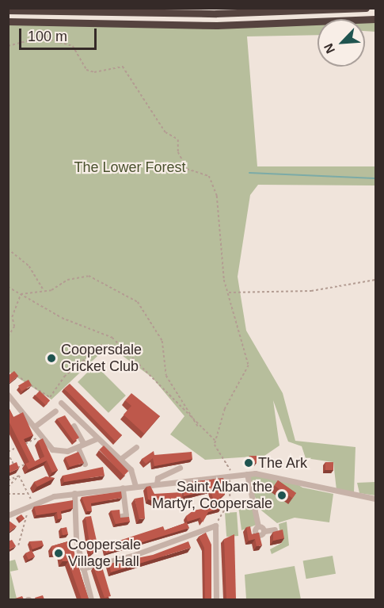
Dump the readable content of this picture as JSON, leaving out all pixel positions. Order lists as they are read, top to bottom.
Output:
{
  "parks": ["The Lower Forest"],
  "places": [
    "Coopersdale Cricket Club",
    "The Ark",
    "Saint Alban the Martyr, Coopersale",
    "Coopersale Village Hall"
  ],
  "scale_bar": "100 m",
  "north": "bottom left"
}
